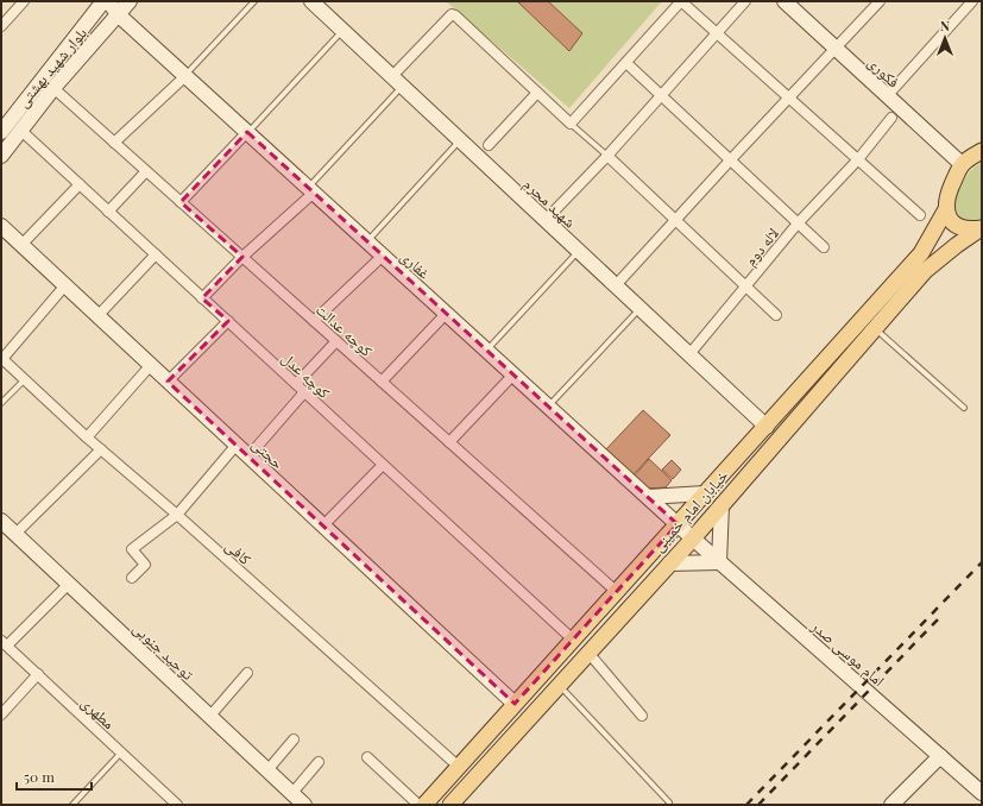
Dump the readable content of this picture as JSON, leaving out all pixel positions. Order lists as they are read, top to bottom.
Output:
{
  "streets": {
    "main road": ["خیابان امام خمینی"],
    "street": [
      "بلوار شهید بهشتی",
      "فکوری",
      "شهید محرم",
      "لاله دوم",
      "غفاری",
      "کوچه عدالت",
      "کوچه عدل",
      "حجتی",
      "کافی",
      "توحید جنوبی",
      "امام موسی صدر",
      "مطهری"
    ]
  },
  "crossings": [
    ["بلوار شهید بهشتی", "غفاری"],
    ["بلوار شهید بهشتی", "کوچه عدالت"],
    ["بلوار شهید بهشتی", "کوچه عدل"],
    ["فکوری", "خیابان امام خمینی"],
    ["شهید محرم", "لاله دوم"],
    ["شهید محرم", "خیابان امام خمینی"],
    ["غفاری", "خیابان امام خمینی"],
    ["غفاری", "امام موسی صدر"],
    ["کوچه عدالت", "خیابان امام خمینی"],
    ["کوچه عدل", "خیابان امام خمینی"],
    ["حجتی", "خیابان امام خمینی"],
    ["خیابان امام خمینی", "کافی"],
    ["خیابان امام خمینی", "امام موسی صدر"]
  ],
  "scale_bar": "50 m",
  "north": "top"
}
